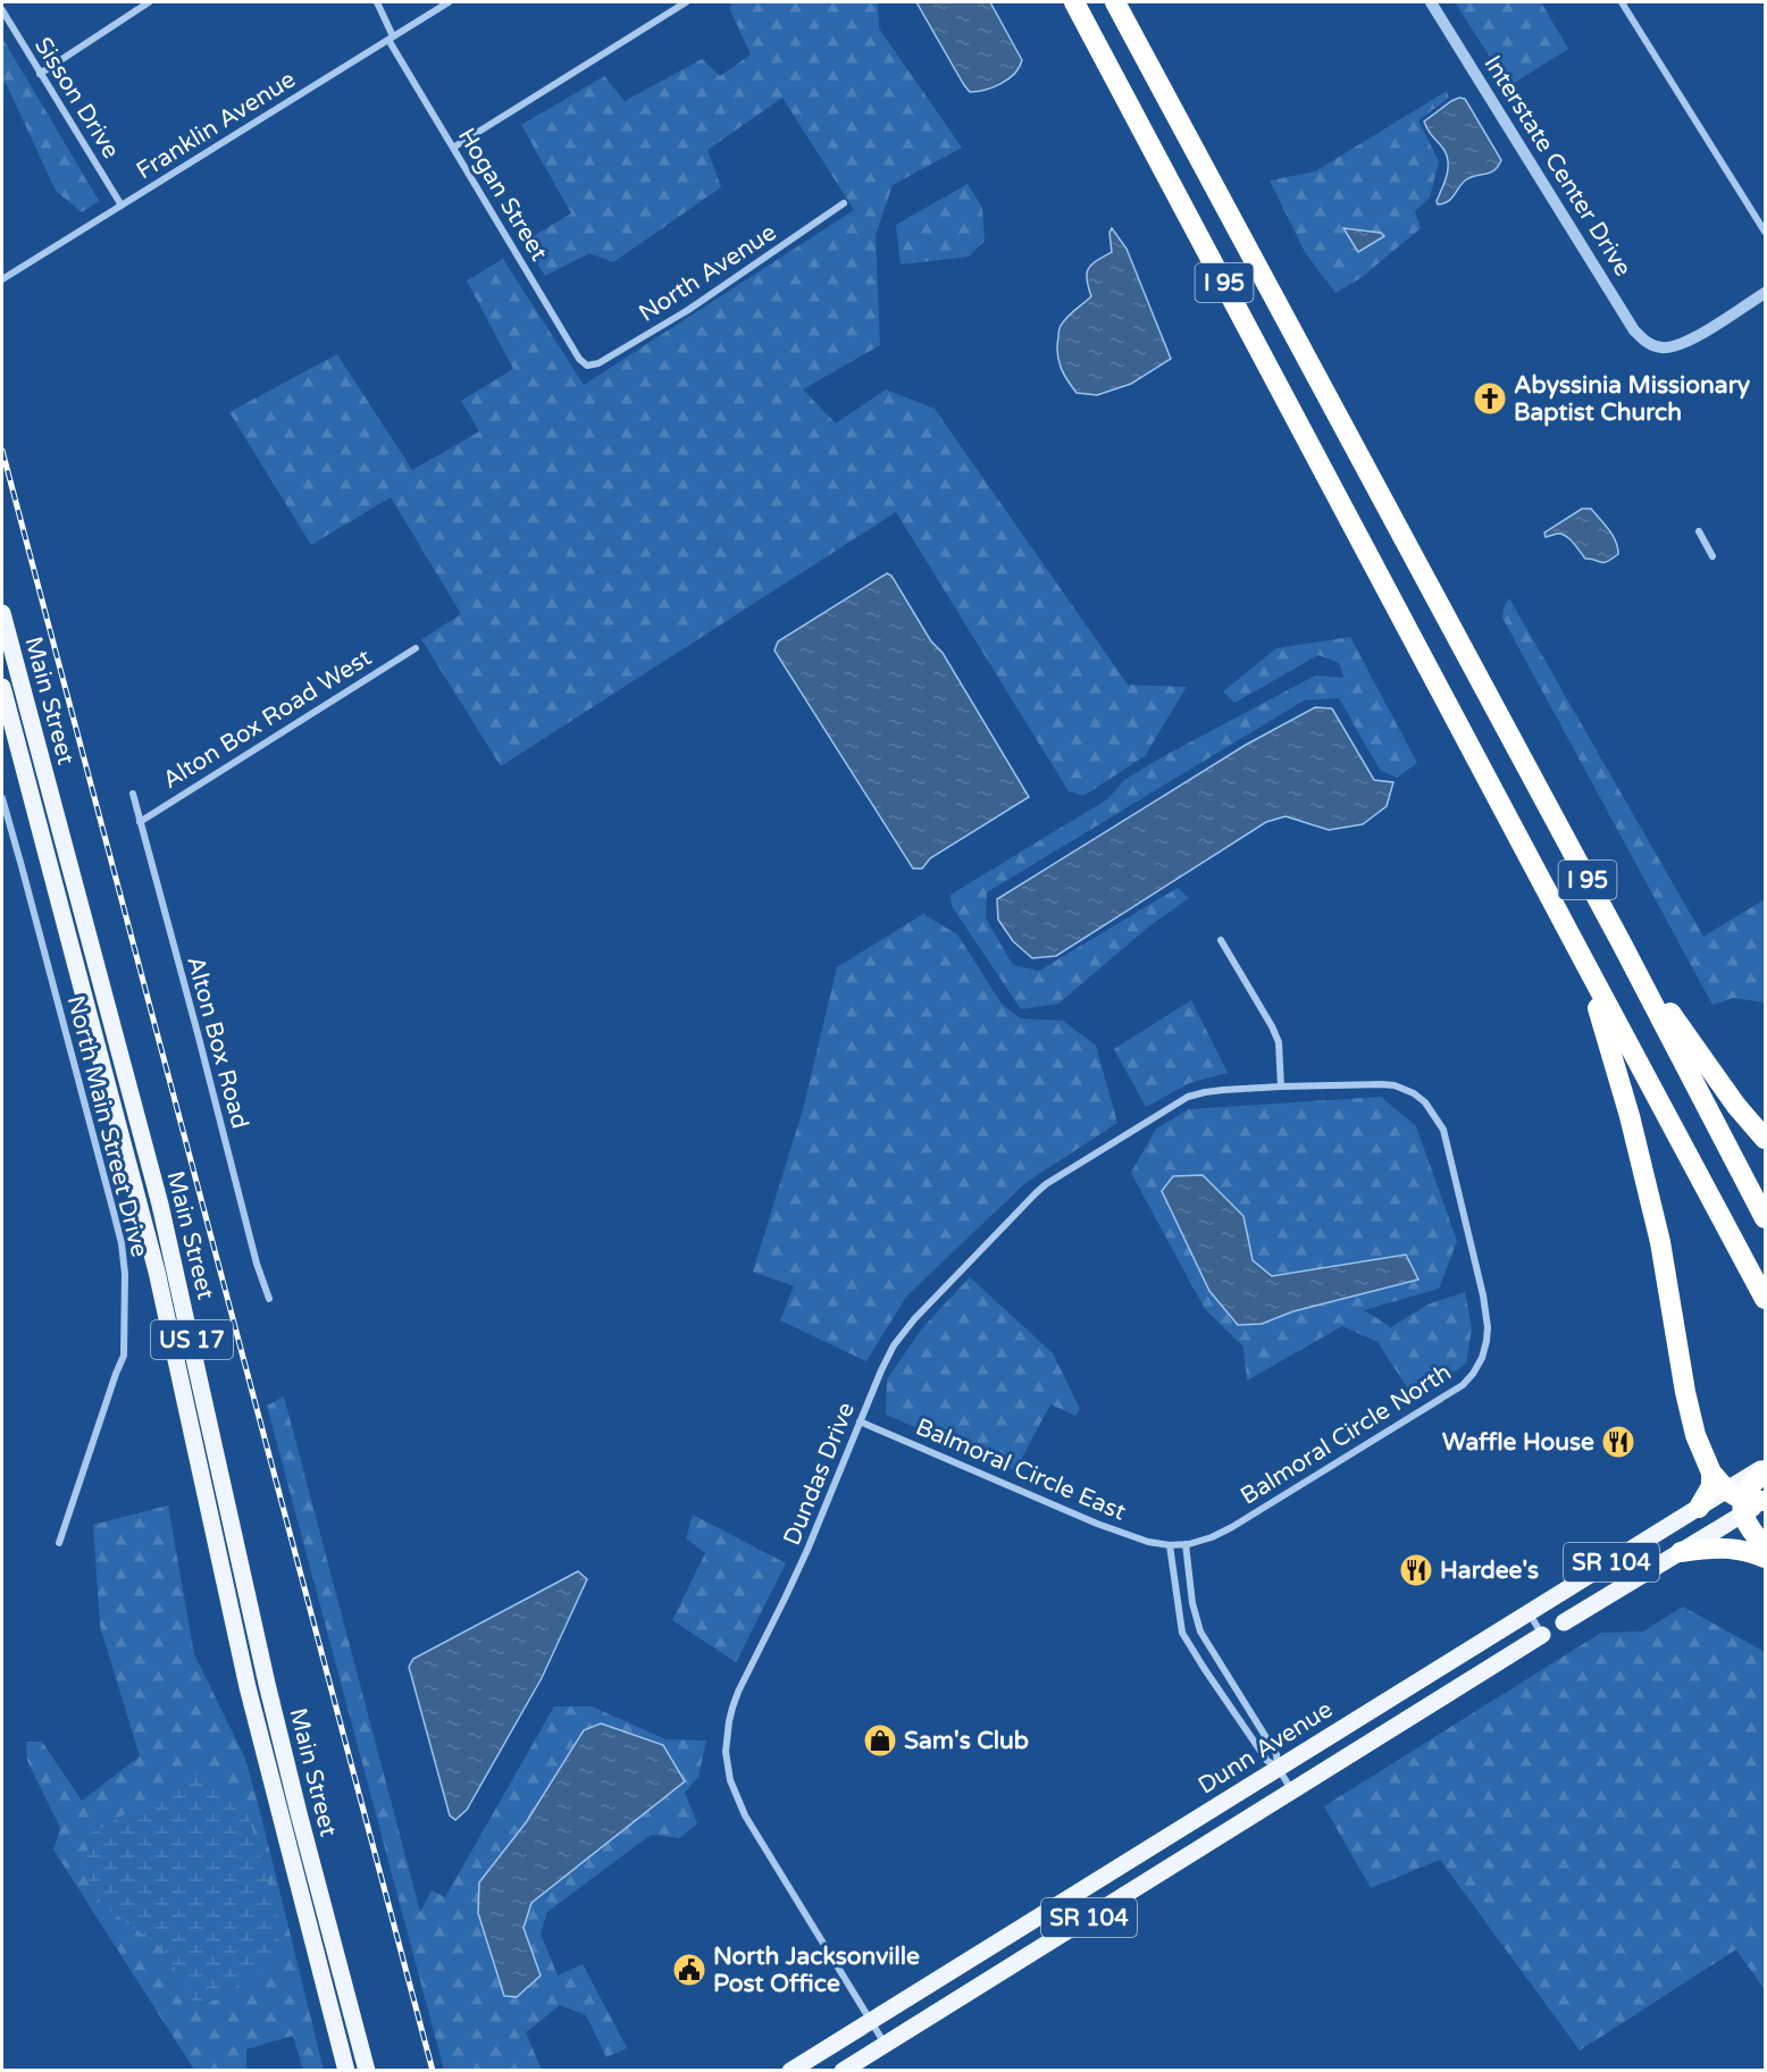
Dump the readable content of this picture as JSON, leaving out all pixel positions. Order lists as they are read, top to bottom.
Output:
{
  "streets": {
    "highway": ["I 95"],
    "main road": [
      "Main Street",
      "US 17",
      "SR 104",
      "Dunn Avenue"
    ],
    "street": [
      "Sisson Drive",
      "Franklin Avenue",
      "Interstate Center Drive",
      "Hogan Street",
      "North Avenue",
      "Alton Box Road West",
      "Alton Box Road",
      "North Main Street Drive",
      "Balmoral Circle North",
      "Balmoral Circle East",
      "Dundas Drive"
    ]
  },
  "crossings": [
    ["Sisson Drive", "Franklin Avenue"],
    ["Franklin Avenue", "Hogan Street"],
    ["Hogan Street", "North Avenue"],
    ["Alton Box Road West", "Alton Box Road"],
    ["Balmoral Circle North", "Balmoral Circle East"],
    ["Balmoral Circle North", "Dundas Drive"],
    ["Balmoral Circle East", "Dundas Drive"],
    ["Dundas Drive", "SR 104"],
    ["Dundas Drive", "Dunn Avenue"],
    ["SR 104", "Dunn Avenue"]
  ],
  "places": {
    "church": ["Abyssinia Missionary Baptist Church"],
    "restaurant": ["Waffle House", "Hardee's"],
    "shop": ["Sam's Club"],
    "public building": ["North Jacksonville Post Office"]
  }
}
